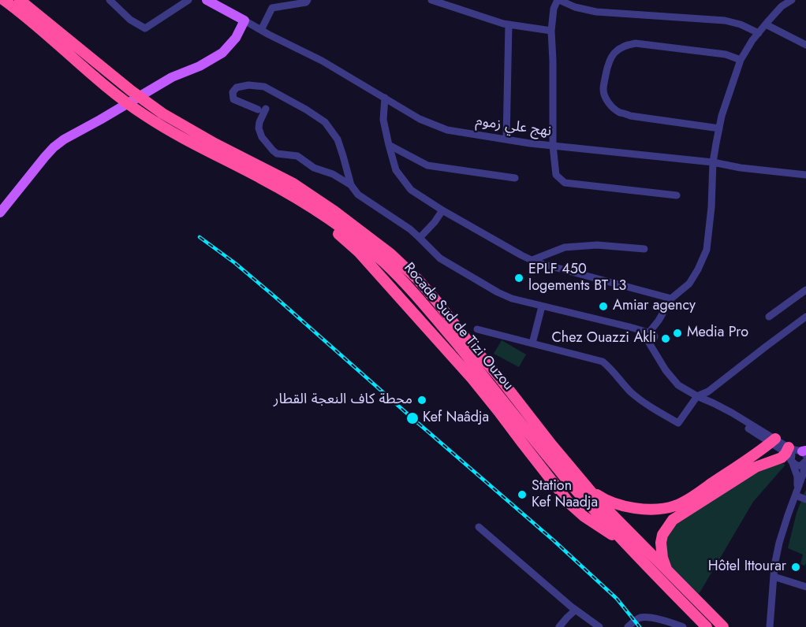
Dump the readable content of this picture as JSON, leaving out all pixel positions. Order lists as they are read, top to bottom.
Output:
{
  "streets": {
    "highway": ["Rocade Sud de Tizi Ouzou"],
    "street": ["نهج علي زموم"]
  },
  "places": [
    "EPLF 450 logements BT L3",
    "Amiar agency",
    "Media Pro",
    "Chez Ouazzi Akli",
    "محطة كاف النعجة القطار",
    "Kef Naâdja",
    "Station Kef Naadja",
    "Hôtel Ittourar"
  ]
}
